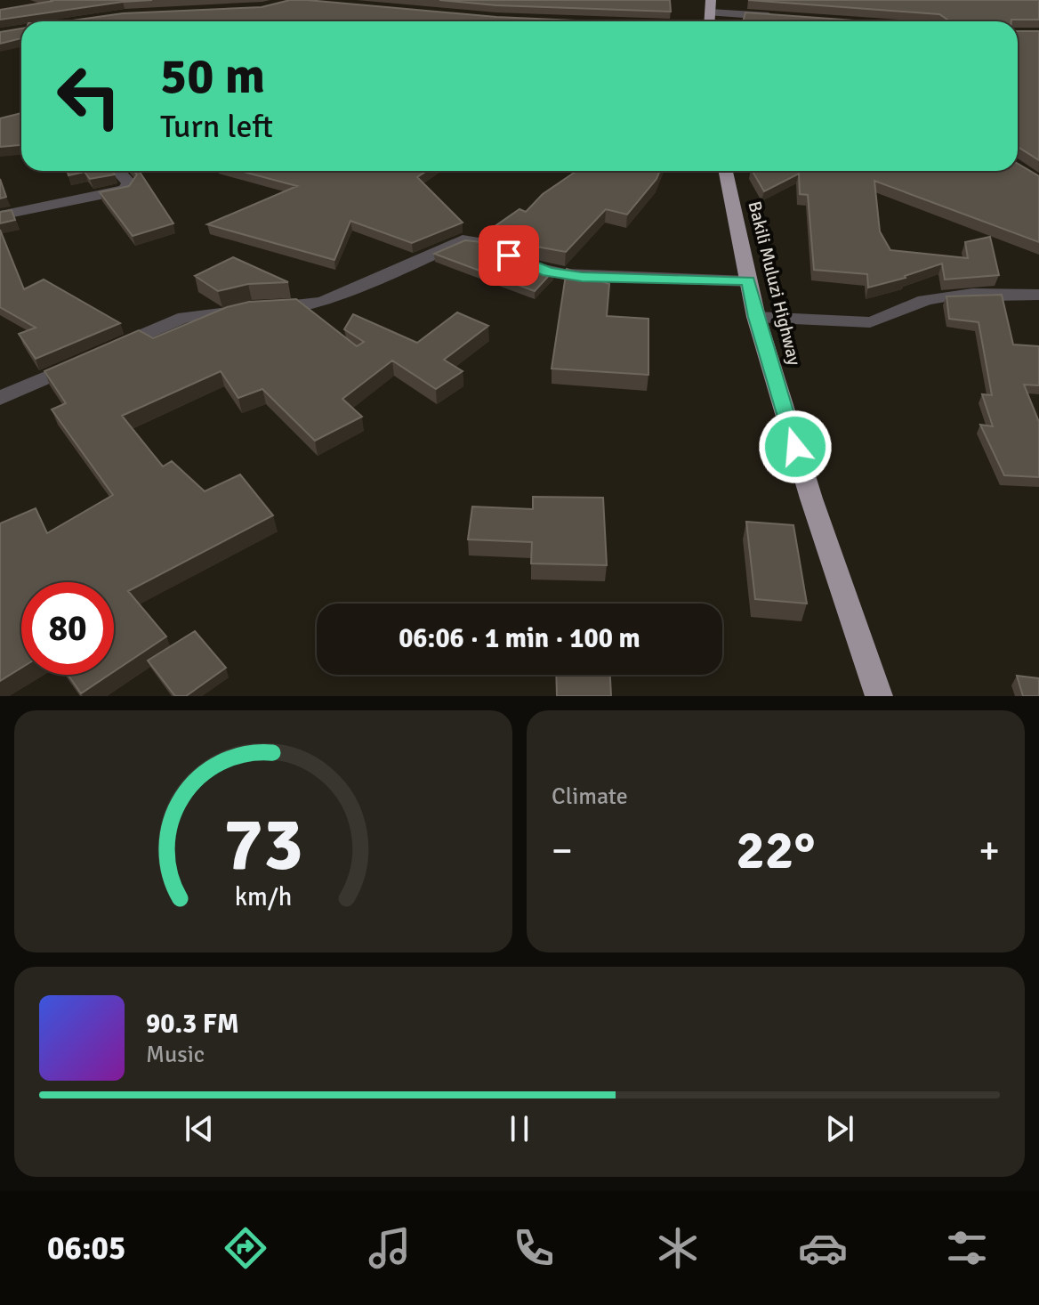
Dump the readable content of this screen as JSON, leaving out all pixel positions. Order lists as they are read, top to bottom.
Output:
{
  "streets": {
    "highway": ["Bakili Muluzi Highway"]
  },
  "page": {
    "turn": ["50 m", "Turn left"],
    "limit": "80",
    "trip": "06:06 · 1 min · 100 m",
    "tile": "Climate",
    "heat": ["−", "22°", "+"],
    "song": ["90.3 FM", "Music"],
    "tabs": "06:05",
    "gauge": ["73", "km/h"]
  }
}
